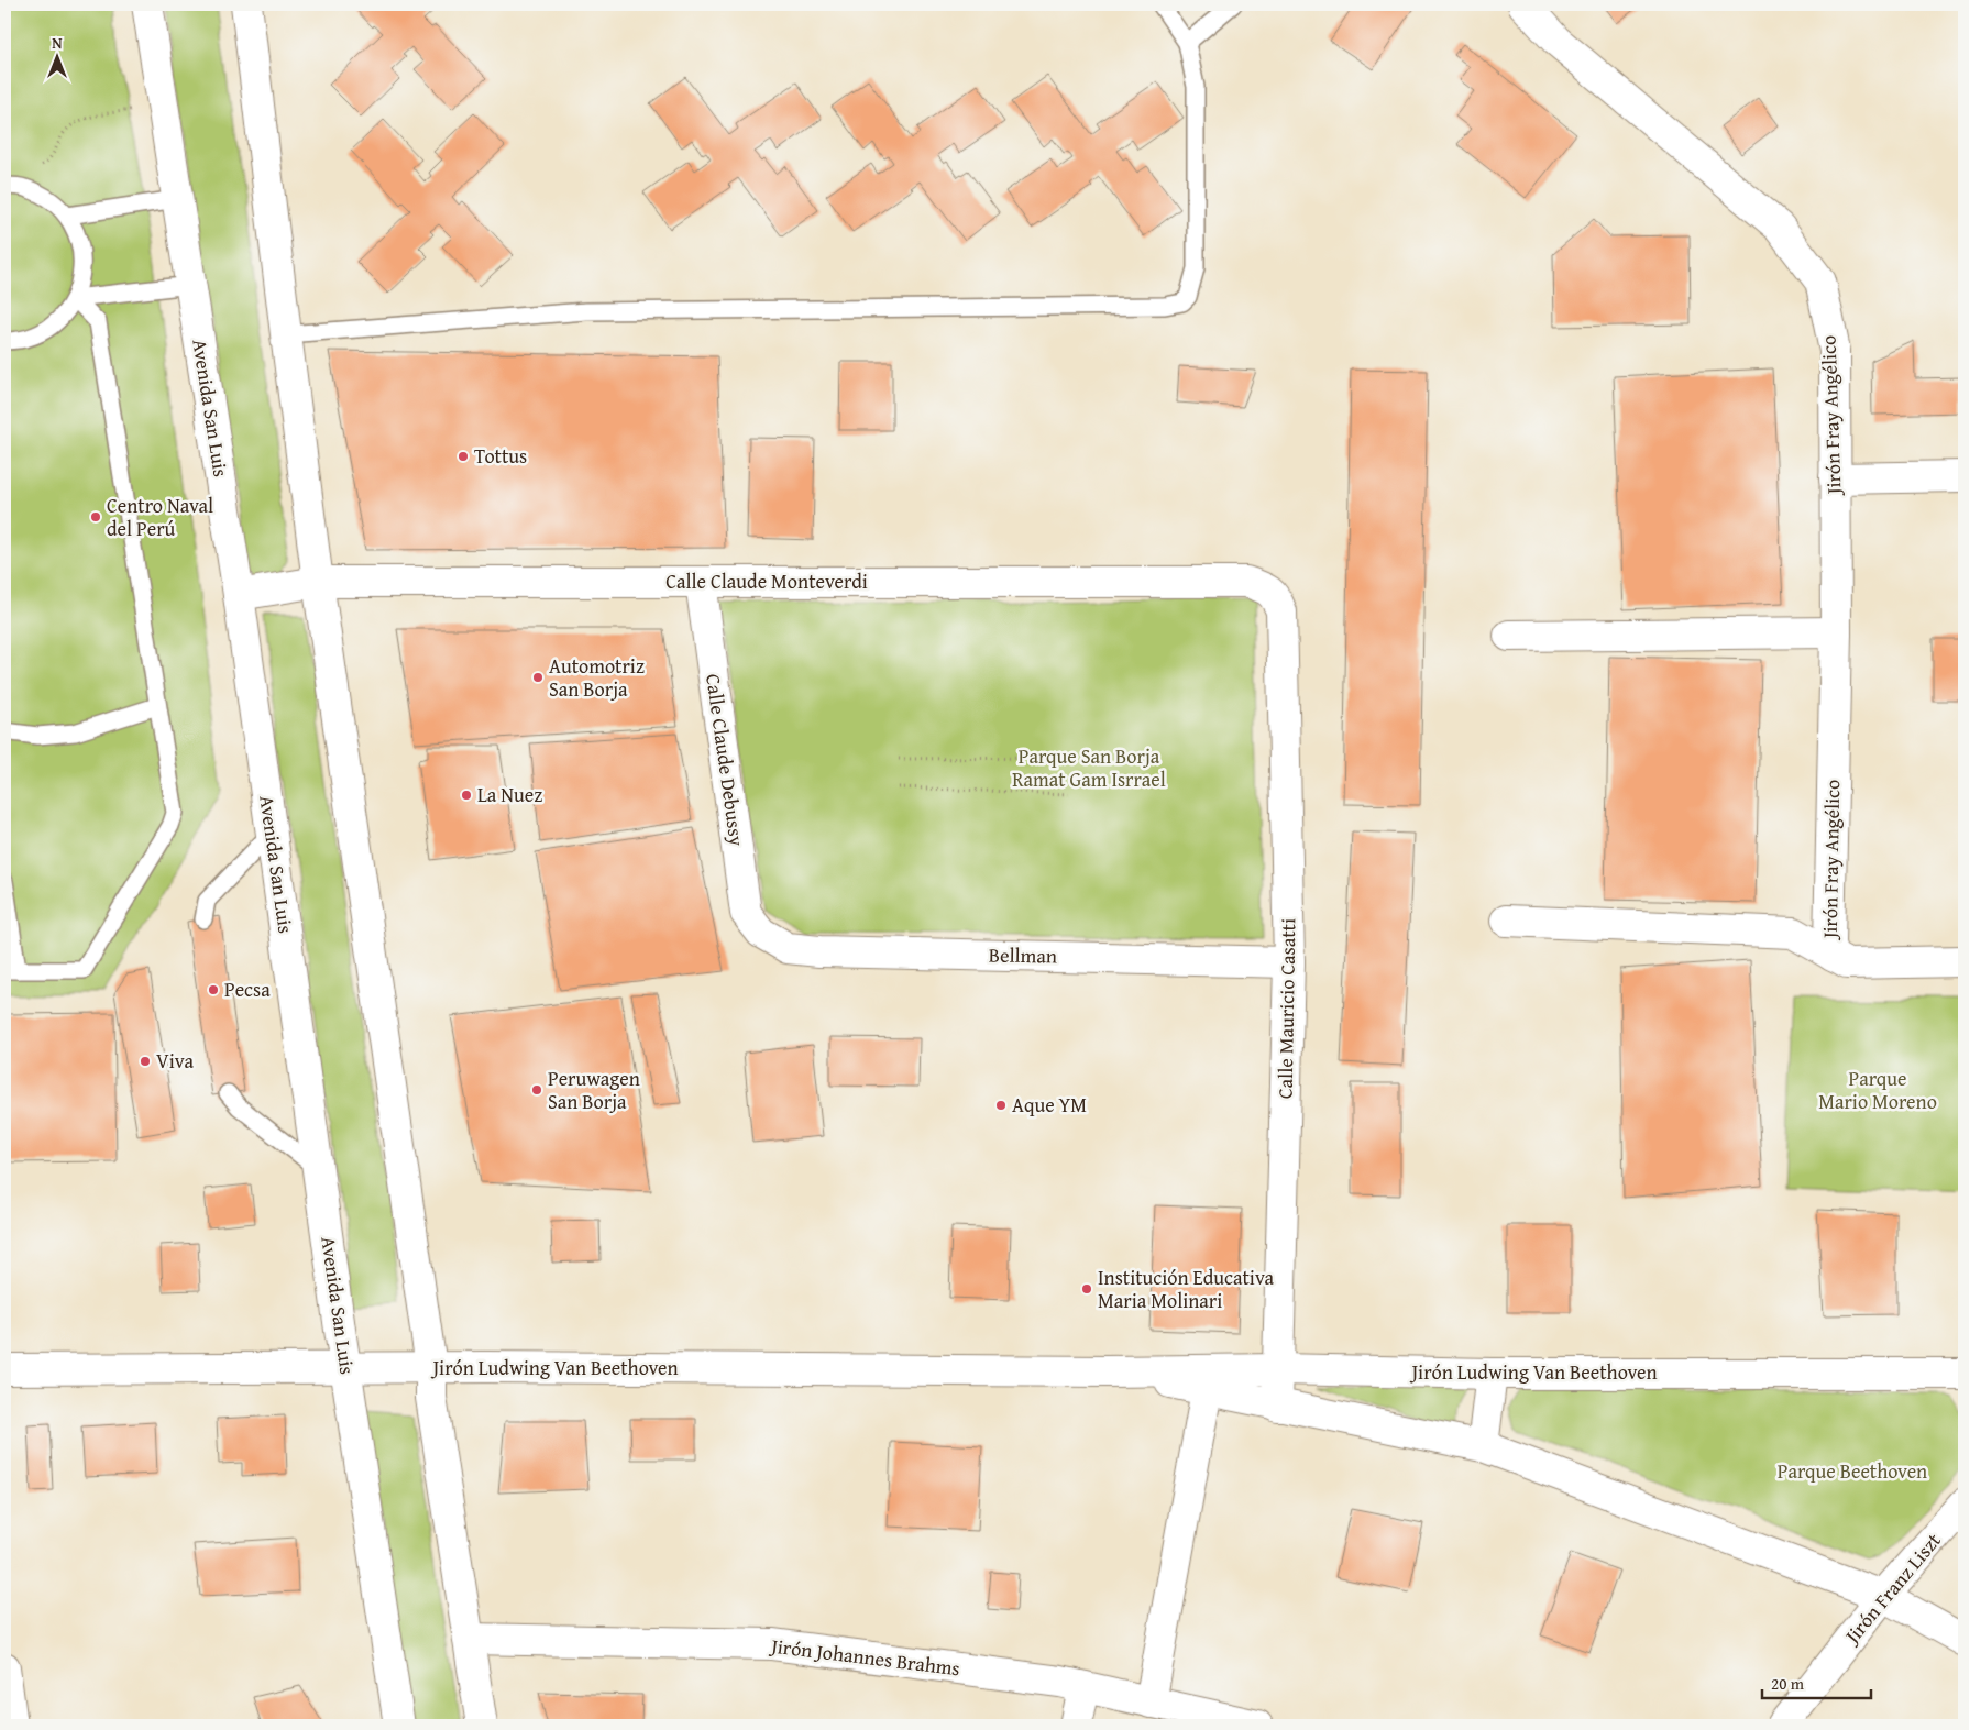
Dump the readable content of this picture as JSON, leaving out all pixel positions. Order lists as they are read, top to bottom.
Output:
{
  "streets": {
    "street": [
      "Avenida San Luis",
      "Jirón Fray Angélico",
      "Calle Claude Monteverdi",
      "Calle Claude Debussy",
      "Bellman",
      "Calle Mauricio Casatti",
      "Jirón Ludwing Van Beethoven",
      "Jirón Franz Liszt",
      "Jirón Johannes Brahms"
    ]
  },
  "crossings": [
    ["Avenida San Luis", "Calle Claude Monteverdi"],
    ["Avenida San Luis", "Jirón Ludwing Van Beethoven"],
    ["Calle Claude Monteverdi", "Calle Claude Debussy"],
    ["Calle Claude Monteverdi", "Calle Mauricio Casatti"],
    ["Calle Claude Debussy", "Bellman"],
    ["Bellman", "Calle Mauricio Casatti"],
    ["Calle Mauricio Casatti", "Jirón Ludwing Van Beethoven"],
    ["Jirón Ludwing Van Beethoven", "Jirón Franz Liszt"]
  ],
  "parks": ["Parque San Borja Ramat Gam Isrrael", "Parque Mario Moreno", "Parque Beethoven"],
  "places": [
    "Tottus",
    "Centro Naval del Perú",
    "Automotriz San Borja",
    "La Nuez",
    "Pecsa",
    "Viva",
    "Peruwagen San Borja",
    "Aque YM",
    "Institución Educativa Maria Molinari"
  ],
  "scale_bar": "20 m",
  "north": "top"
}
